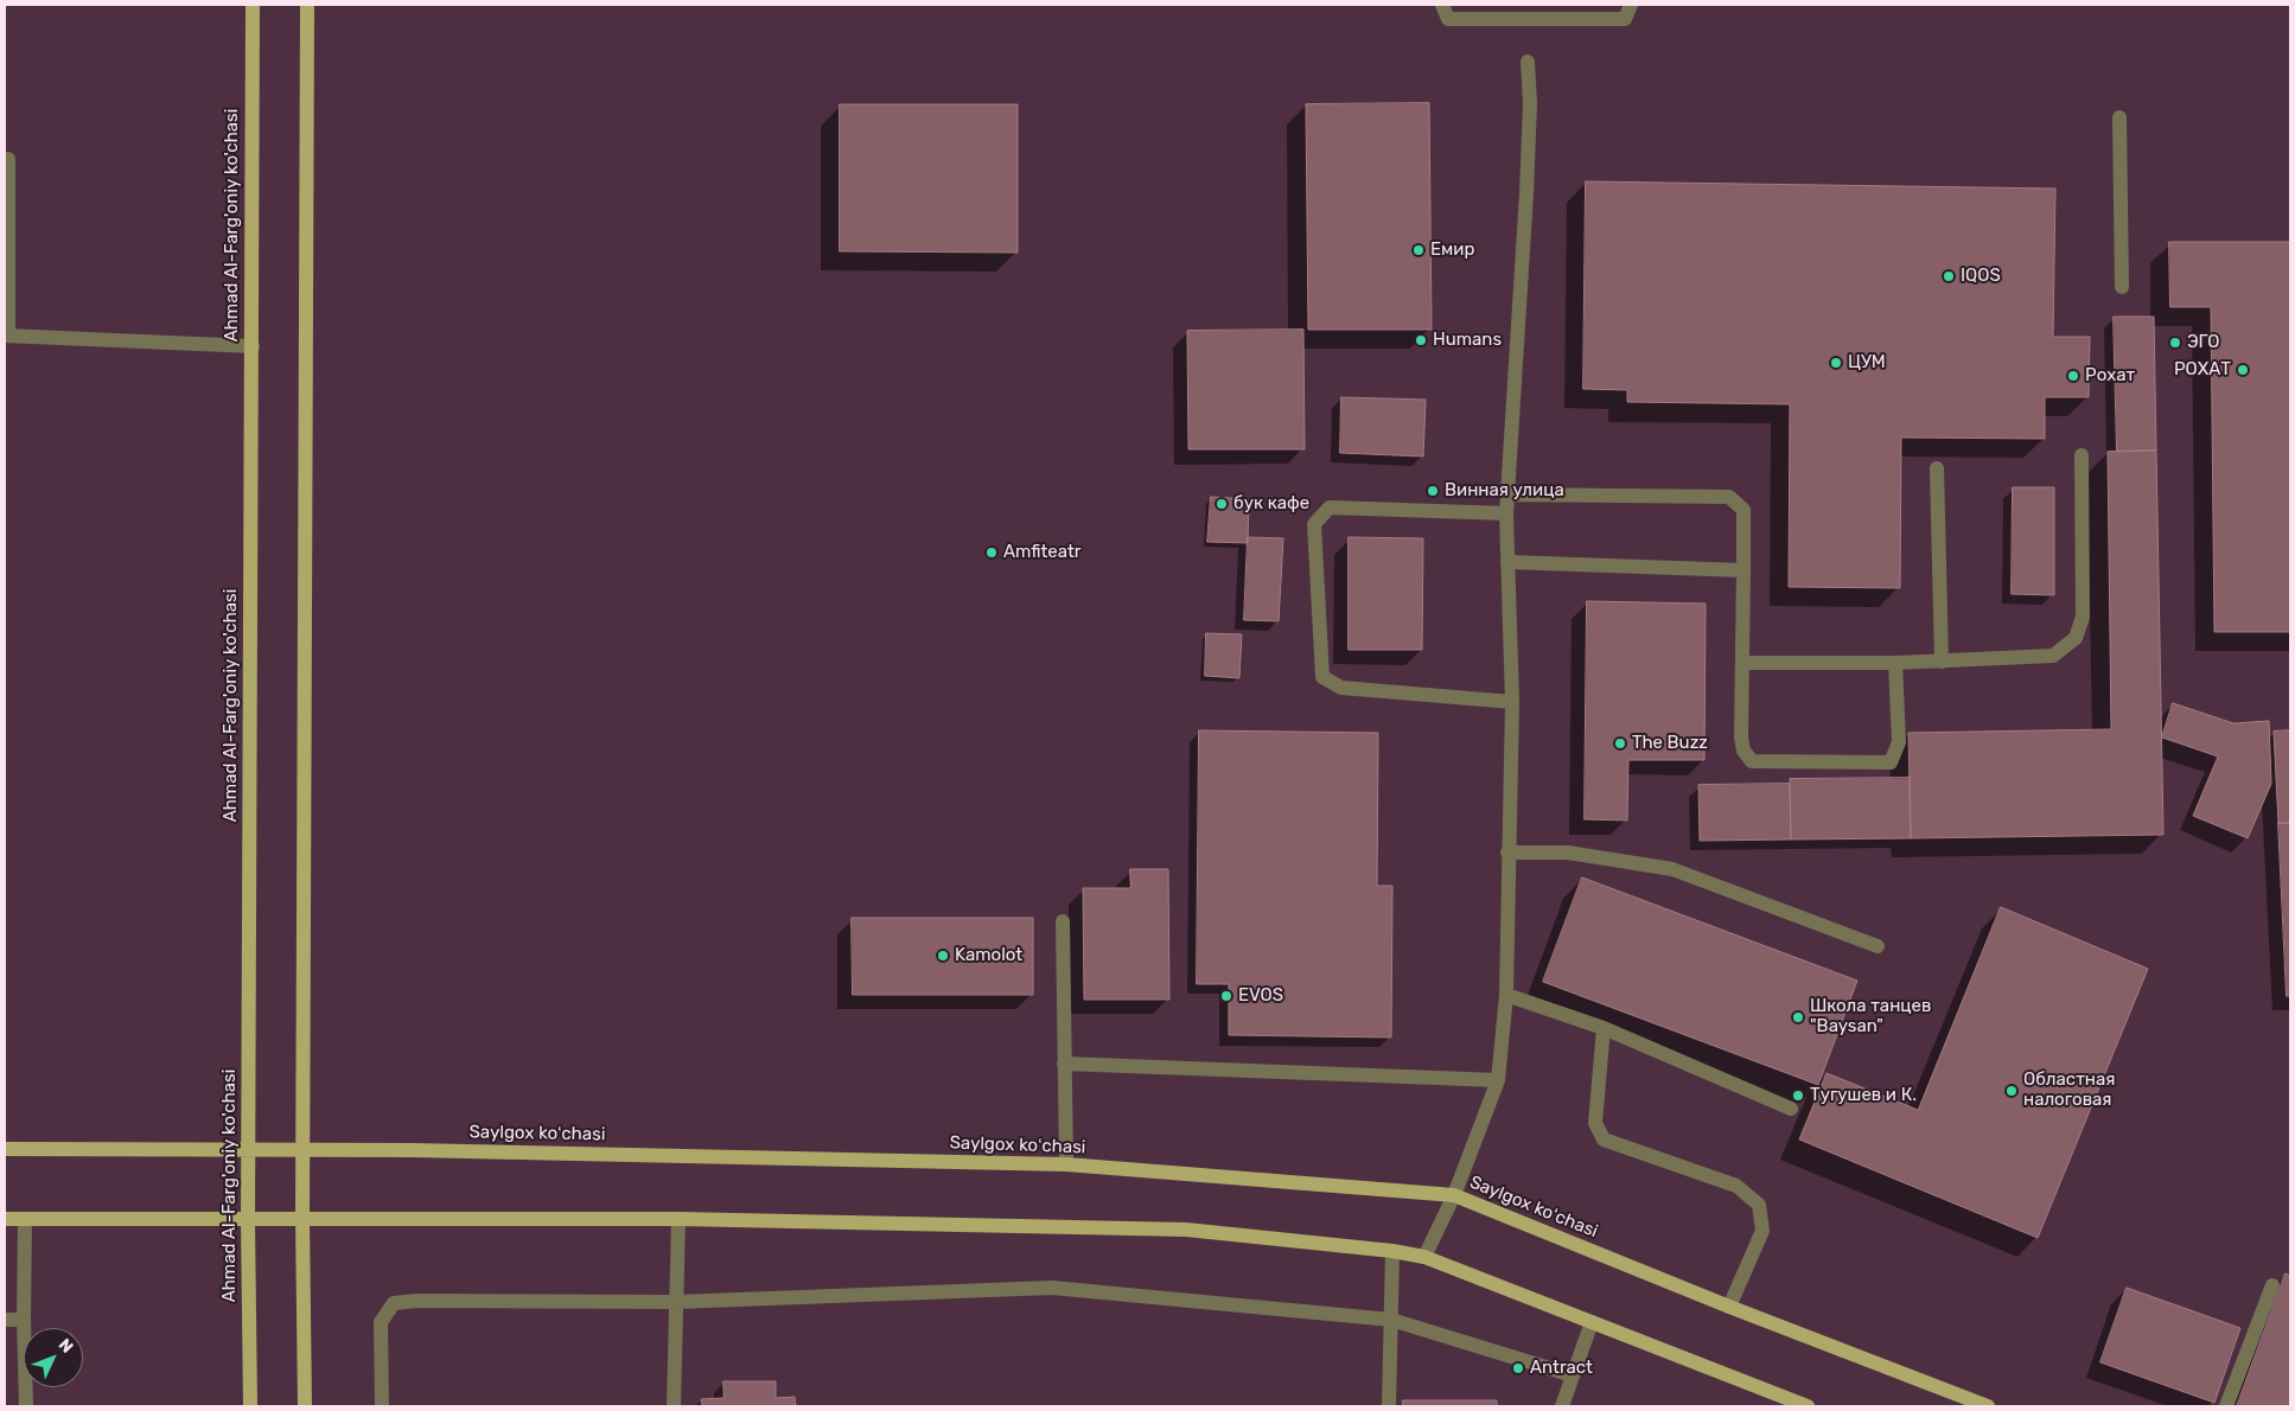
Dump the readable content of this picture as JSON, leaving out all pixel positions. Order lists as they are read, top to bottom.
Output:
{
  "streets": {
    "main road": ["Ahmad Al-Farg'oniy ko'chasi", "Saylgox koʻchasi"]
  },
  "crossings": [
    ["Ahmad Al-Farg'oniy ko'chasi", "Saylgox koʻchasi"]
  ],
  "places": [
    "Емир",
    "IQOS",
    "Humans",
    "ЭГО",
    "ЦУМ",
    "РОХАТ",
    "Рохат",
    "Винная улица",
    "бук кафе",
    "Amfiteatr",
    "The Buzz",
    "Kamolot",
    "EVOS",
    "Школа танцев \"Baysan\"",
    "Областная налоговая",
    "Тугушев и К.",
    "Antract"
  ],
  "north": "top right"
}
